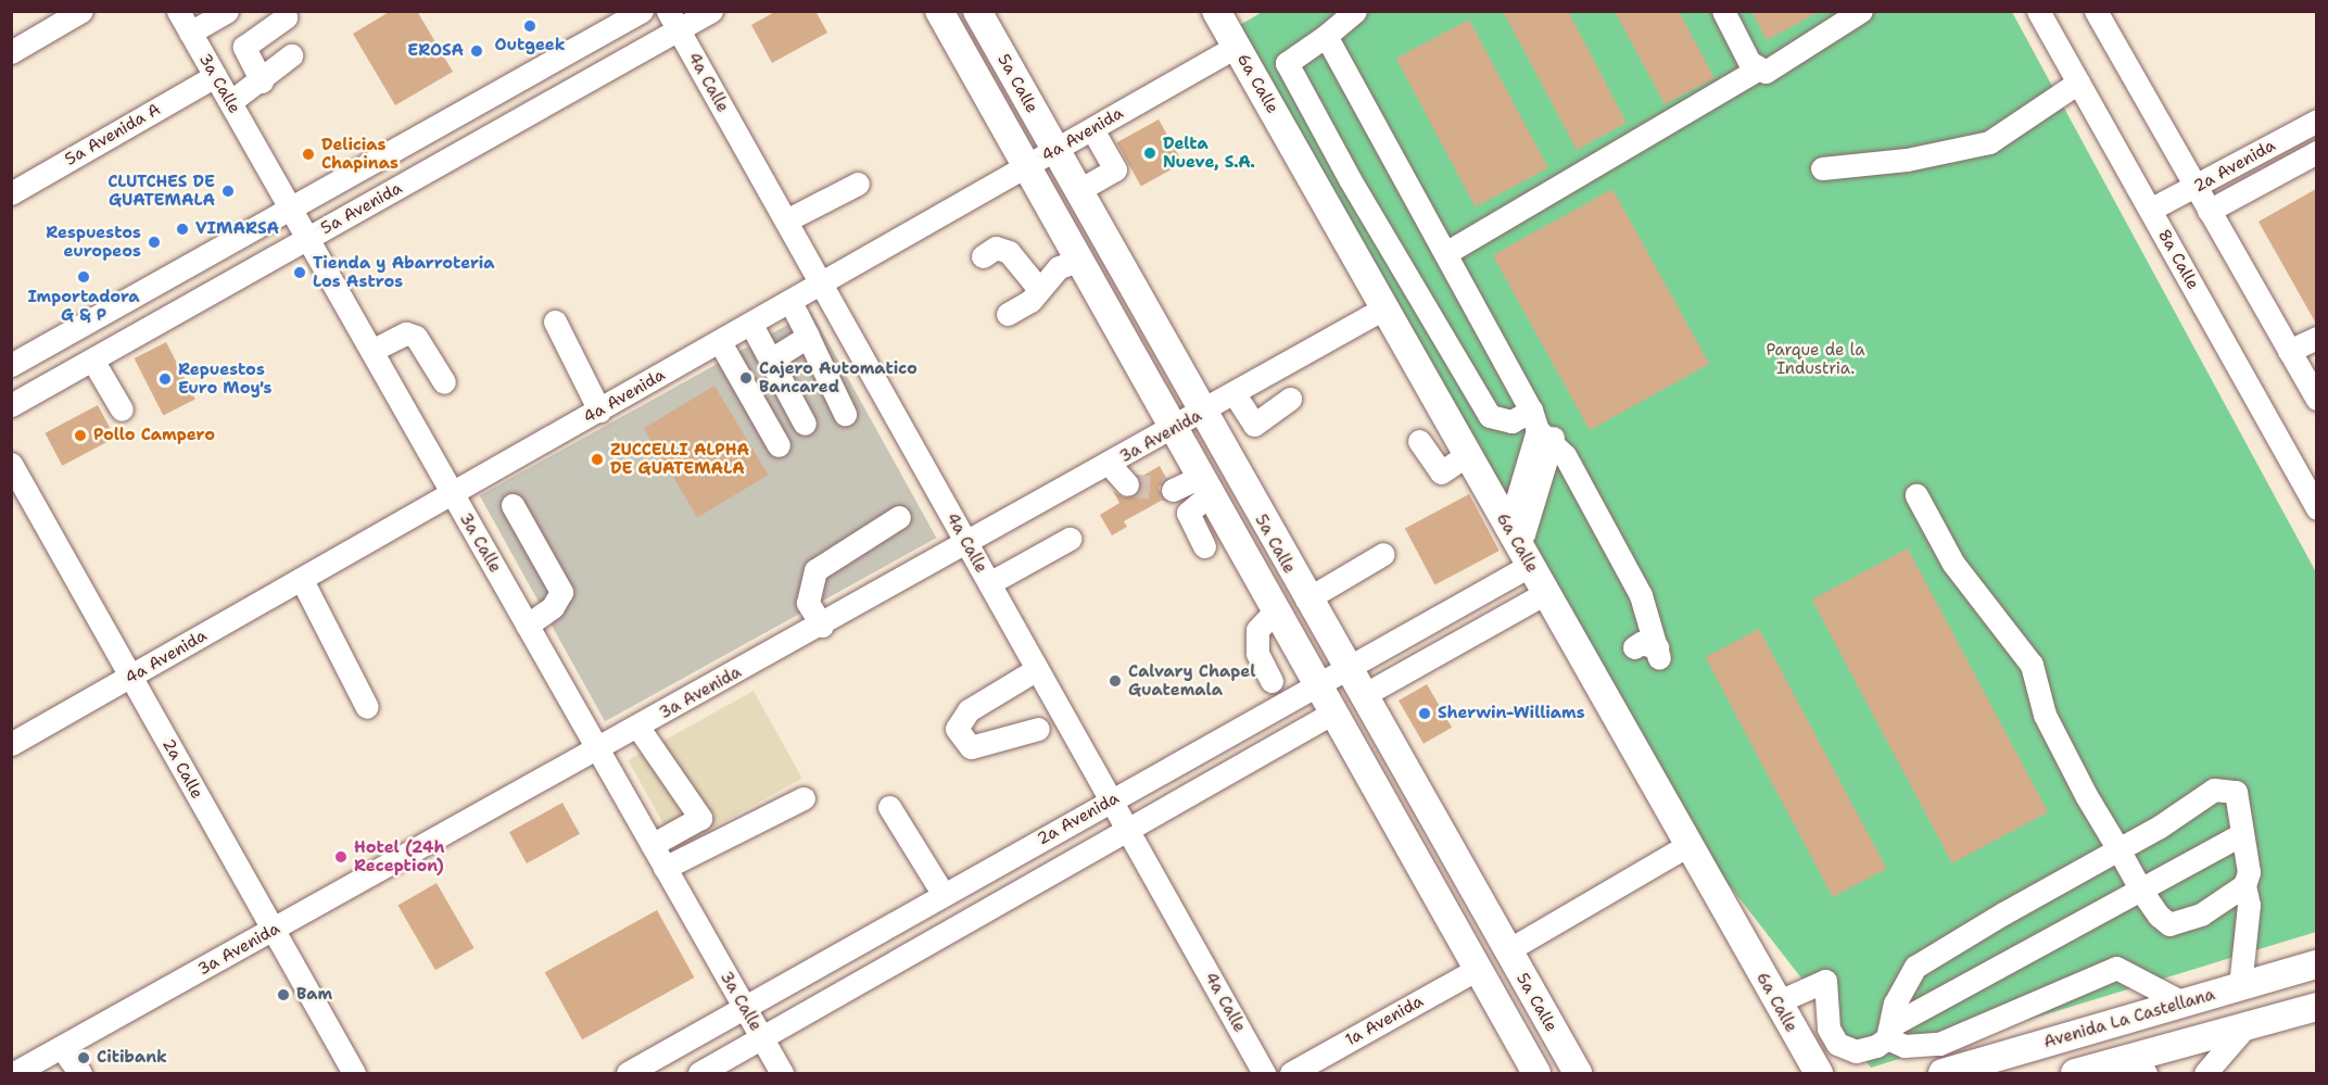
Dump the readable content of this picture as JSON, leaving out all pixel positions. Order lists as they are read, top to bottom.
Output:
{
  "streets": {
    "main road": ["5a Calle", "6a Calle", "Avenida La Castellana"],
    "street": [
      "4a Calle",
      "3a Calle",
      "5a Avenida A",
      "4a Avenida",
      "2a Avenida",
      "5a Avenida",
      "8a Calle",
      "3a Avenida",
      "2a Calle",
      "1a Avenida"
    ]
  },
  "crossings": [
    ["4a Calle", "4a Avenida"],
    ["4a Calle", "2a Avenida"],
    ["4a Calle", "5a Avenida"],
    ["4a Calle", "3a Avenida"],
    ["3a Calle", "5a Avenida A"],
    ["3a Calle", "4a Avenida"],
    ["3a Calle", "2a Avenida"],
    ["3a Calle", "5a Avenida"],
    ["3a Calle", "3a Avenida"],
    ["5a Calle", "4a Avenida"],
    ["5a Calle", "2a Avenida"],
    ["5a Calle", "3a Avenida"],
    ["5a Calle", "1a Avenida"],
    ["6a Calle", "4a Avenida"],
    ["6a Calle", "2a Avenida"],
    ["6a Calle", "3a Avenida"],
    ["4a Avenida", "2a Calle"],
    ["2a Avenida", "8a Calle"],
    ["3a Avenida", "2a Calle"]
  ],
  "parks": ["Parque de la Industria."],
  "places": [
    "Outgeek",
    "EROSA",
    "Delta Nueve, S.A.",
    "Delicias Chapinas",
    "CLUTCHES DE GUATEMALA",
    "VIMARSA",
    "Respuestos europeos",
    "Tienda y Abarroteria Los Astros",
    "Importadora G & P",
    "Cajero Automatico Bancared",
    "Repuestos Euro Moy's",
    "Pollo Campero",
    "ZUCCELLI ALPHA DE GUATEMALA",
    "Calvary Chapel Guatemala",
    "Sherwin-Williams",
    "Hotel (24h Reception)",
    "Bam",
    "Citibank"
  ]
}
